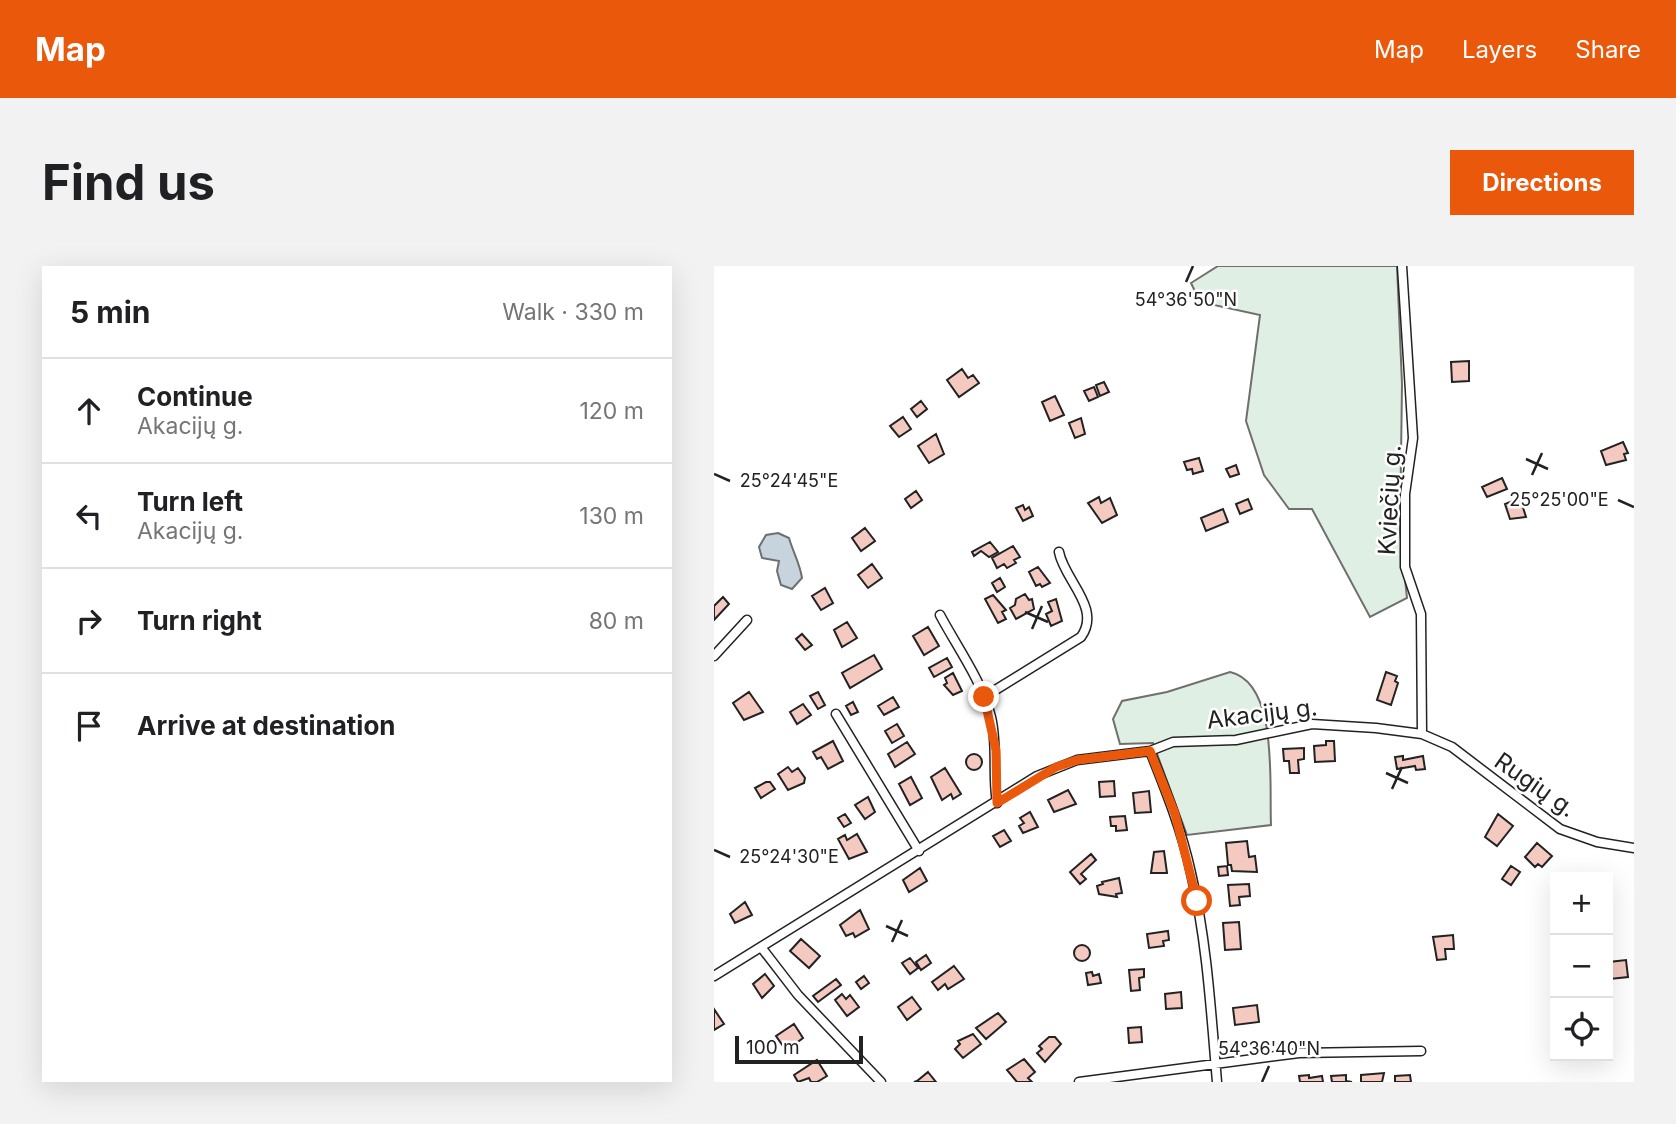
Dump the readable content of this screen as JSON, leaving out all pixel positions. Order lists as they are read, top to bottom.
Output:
{
  "streets": {
    "street": ["Kviečių g.", "Akacijų g.", "Rugių g."]
  },
  "crossings": [
    ["Kviečių g.", "Akacijų g."],
    ["Kviečių g.", "Rugių g."],
    ["Akacijų g.", "Rugių g."]
  ],
  "scale_bar": "100 m",
  "page": {
    "header": "Map",
    "nav": ["Map", "Layers", "Share"],
    "buttons": "Directions",
    "title": "Find us",
    "heading": ["5 min", "Walk · 330 m"],
    "list": [
      ["Continue", "Akacijų g.", "120 m"],
      ["Turn left", "Akacijų g.", "130 m"],
      ["Turn right", "80 m"],
      "Arrive at destination"
    ],
    "map_buttons": ["+", "−"],
    "scale": "100 m"
  },
  "coordinates": [
    "54°36'50\"N",
    "25°24'45\"E",
    "25°25'00\"E",
    "25°24'30\"E",
    "54°36'40\"N"
  ]
}
